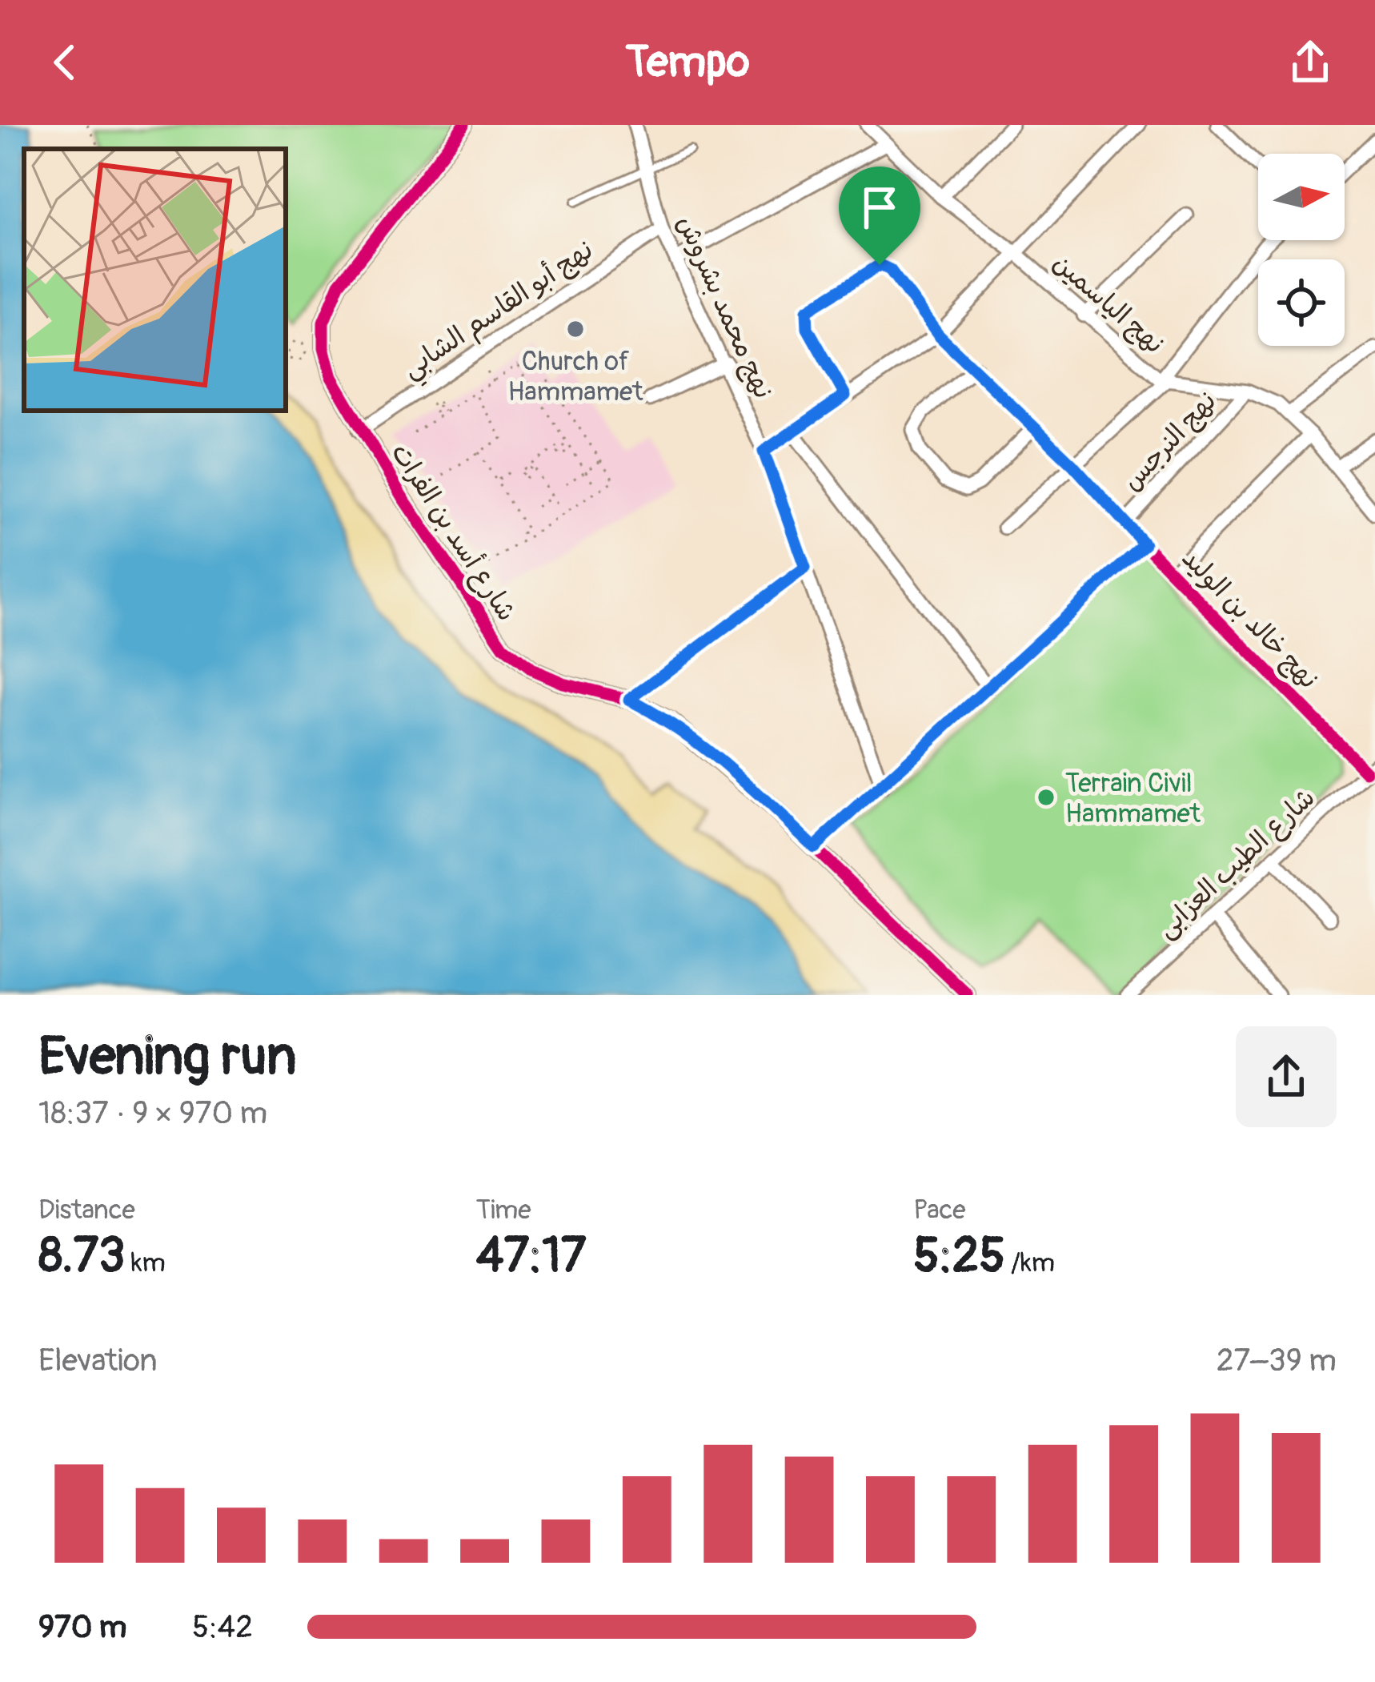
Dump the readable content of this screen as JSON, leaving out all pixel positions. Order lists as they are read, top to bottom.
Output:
{
  "streets": {
    "street": [
      "نهج الياسمين",
      "نهج محمد بشروش",
      "نهج أبو القاسم الشابي",
      "نهج النرجس",
      "شارع أسد بن الفرات",
      "نهج خالد بن الوليد",
      "شارع الطيب العزابى"
    ]
  },
  "crossings": [
    ["نهج الياسمين", "نهج النرجس"],
    ["نهج محمد بشروش", "نهج أبو القاسم الشابي"],
    ["نهج أبو القاسم الشابي", "شارع أسد بن الفرات"],
    ["نهج النرجس", "نهج خالد بن الوليد"],
    ["نهج خالد بن الوليد", "شارع الطيب العزابى"]
  ],
  "places": ["Church of Hammamet", "Terrain Civil Hammamet"],
  "north": "right",
  "page": {
    "header": "Tempo",
    "heading": ["Evening run", "18:37 · 9 × 970 m"],
    "stats": [
      ["Distance", "8.73 km"],
      ["Time", "47:17"],
      ["Pace", "5:25 /km"]
    ],
    "chart": ["Elevation", "27–39 m"],
    "list": [
      {
        "name": "970 m",
        "note": "5:42"
      }
    ]
  }
}
